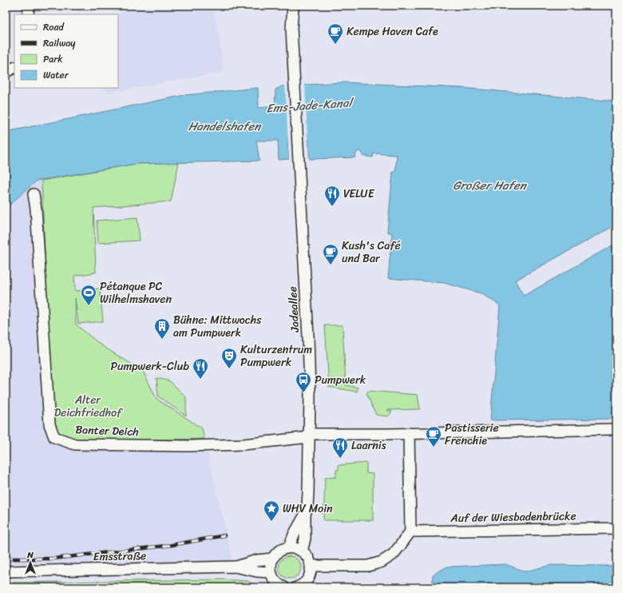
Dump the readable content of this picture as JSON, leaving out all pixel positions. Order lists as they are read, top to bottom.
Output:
{
  "streets": {
    "street": [
      "Jadeallee",
      "Banter Deich",
      "Auf der Wiesbadenbrücke",
      "Emsstraße"
    ]
  },
  "crossings": [
    ["Jadeallee", "Banter Deich"]
  ],
  "water": ["Ems-Jade-Kanal", "Handelshafen", "Großer Hafen"],
  "parks": ["Alter Deichfriedhof"],
  "places": {
    "cafe": ["Kempe Haven Cafe", "Kush's Café und Bar", "Pastisserie Frenchie"],
    "restaurant": ["VELUE", "Pumpwerk-Club", "Laarnis"],
    "sports": ["Pétanque PC Wilhelmshaven"],
    "building": ["Bühne: Mittwochs am Pumpwerk"],
    "theatre": ["Kulturzentrum Pumpwerk"],
    "bus stop": ["Pumpwerk"],
    "place": ["WHV Moin"]
  },
  "legend": [
    "Road",
    "Railway",
    "Park",
    "Water"
  ],
  "north": "top"
}
